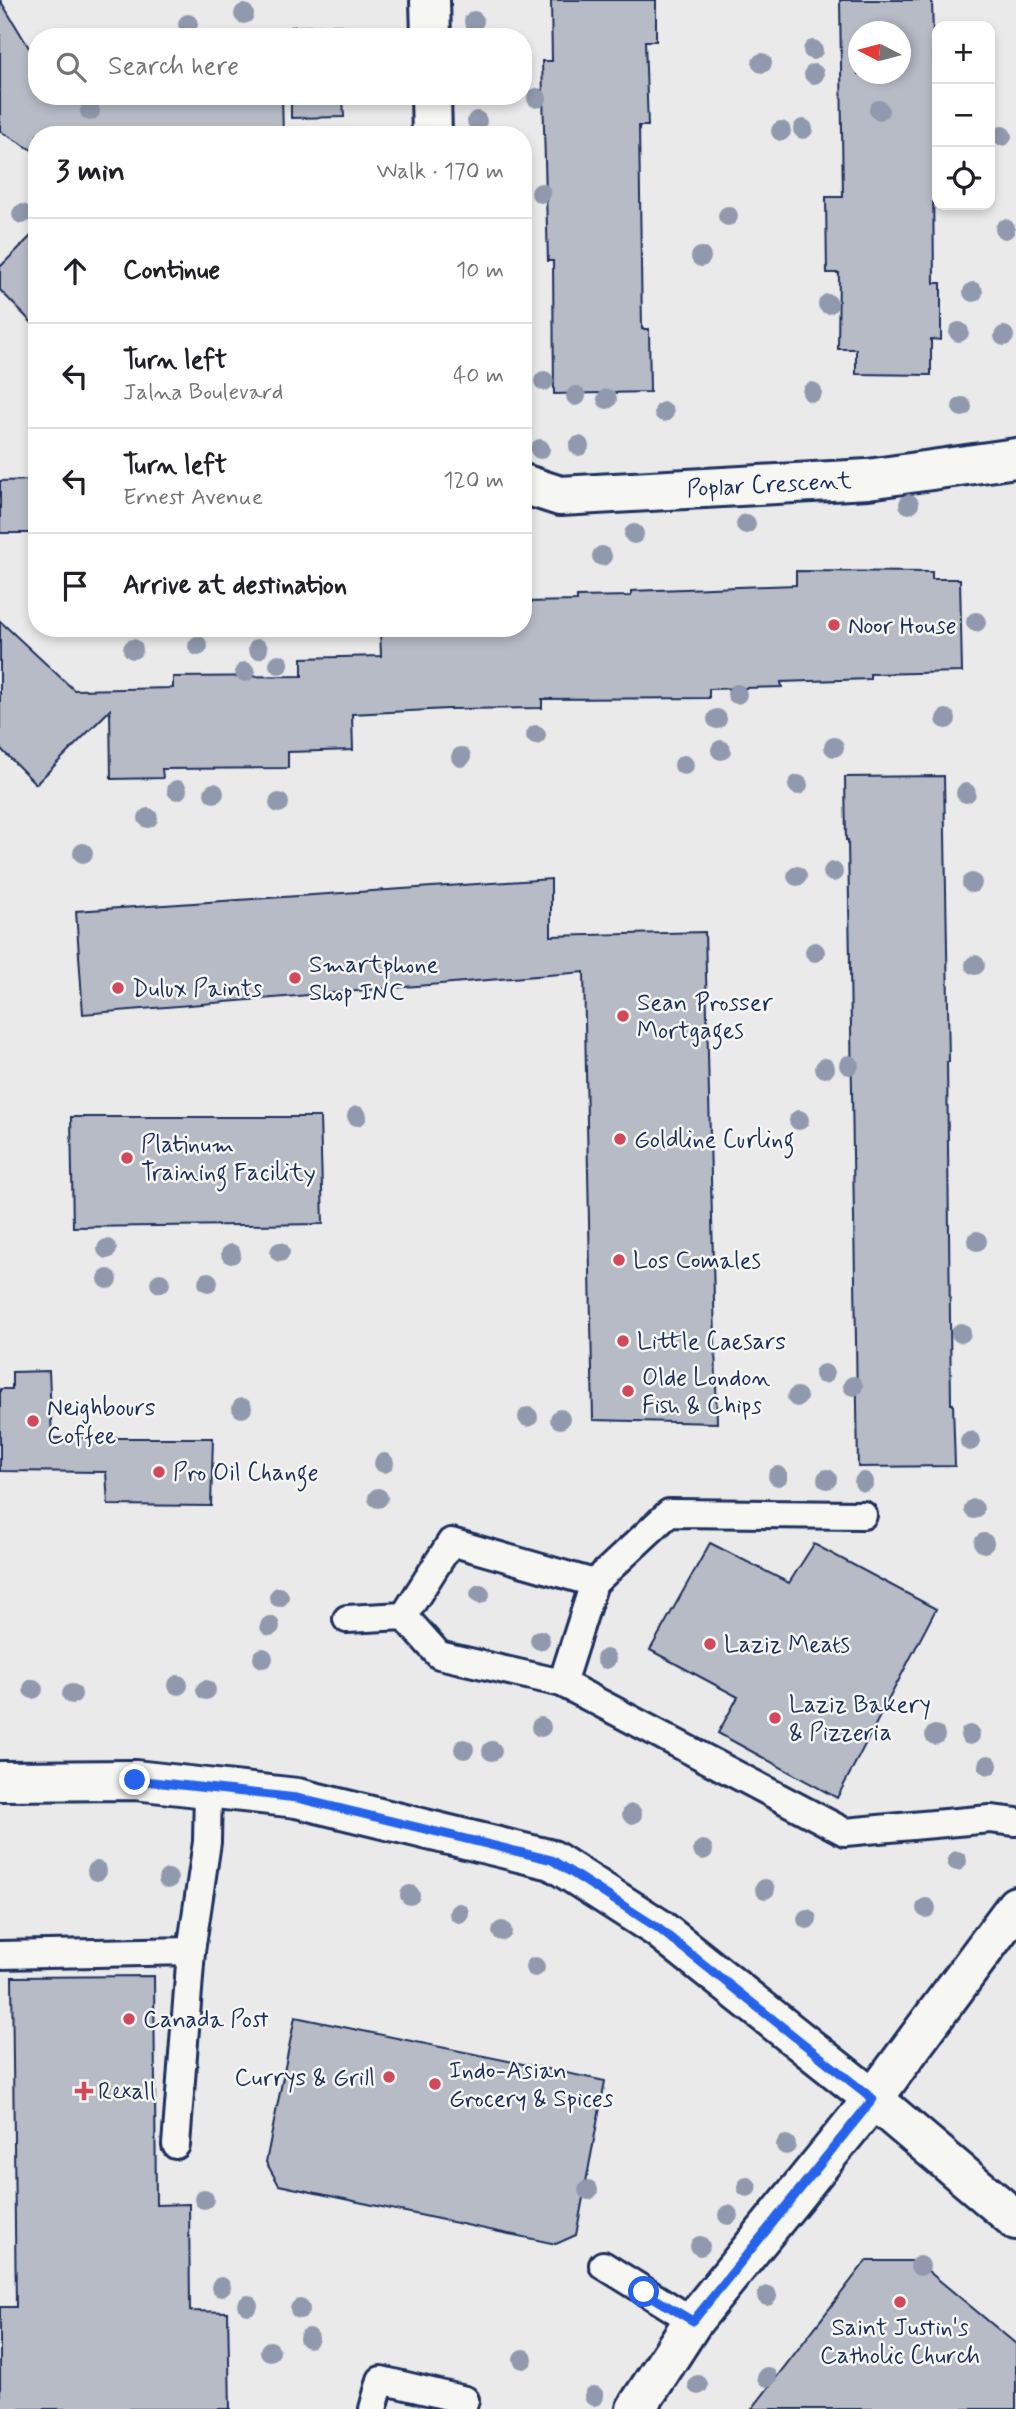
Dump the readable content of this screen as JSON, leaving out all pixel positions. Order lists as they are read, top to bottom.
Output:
{
  "streets": {
    "street": ["Poplar Crescent"]
  },
  "places": {
    "other": [
      "Noor House",
      "Smartphone Shop INC",
      "Dulux Paints",
      "Sean Prosser Mortgages",
      "Goldline Curling",
      "Platinum Training Facility",
      "Los Comales",
      "Little Caesars",
      "Olde London Fish & Chips",
      "Neighbours Coffee",
      "Pro Oil Change",
      "Laziz Meats",
      "Laziz Bakery & Pizzeria",
      "Canada Post",
      "Currys & Grill",
      "Indo-Asian Grocery & Spices",
      "Saint Justin's Catholic Church"
    ],
    "health": ["Rexall"]
  },
  "north": "left",
  "page": {
    "map_buttons": ["+", "−"],
    "search": "Search here",
    "heading": ["3 min", "Walk · 170 m"],
    "list": [
      ["Continue", "10 m"],
      ["Turn left", "Jalna Boulevard", "40 m"],
      ["Turn left", "Ernest Avenue", "120 m"],
      "Arrive at destination"
    ]
  }
}
